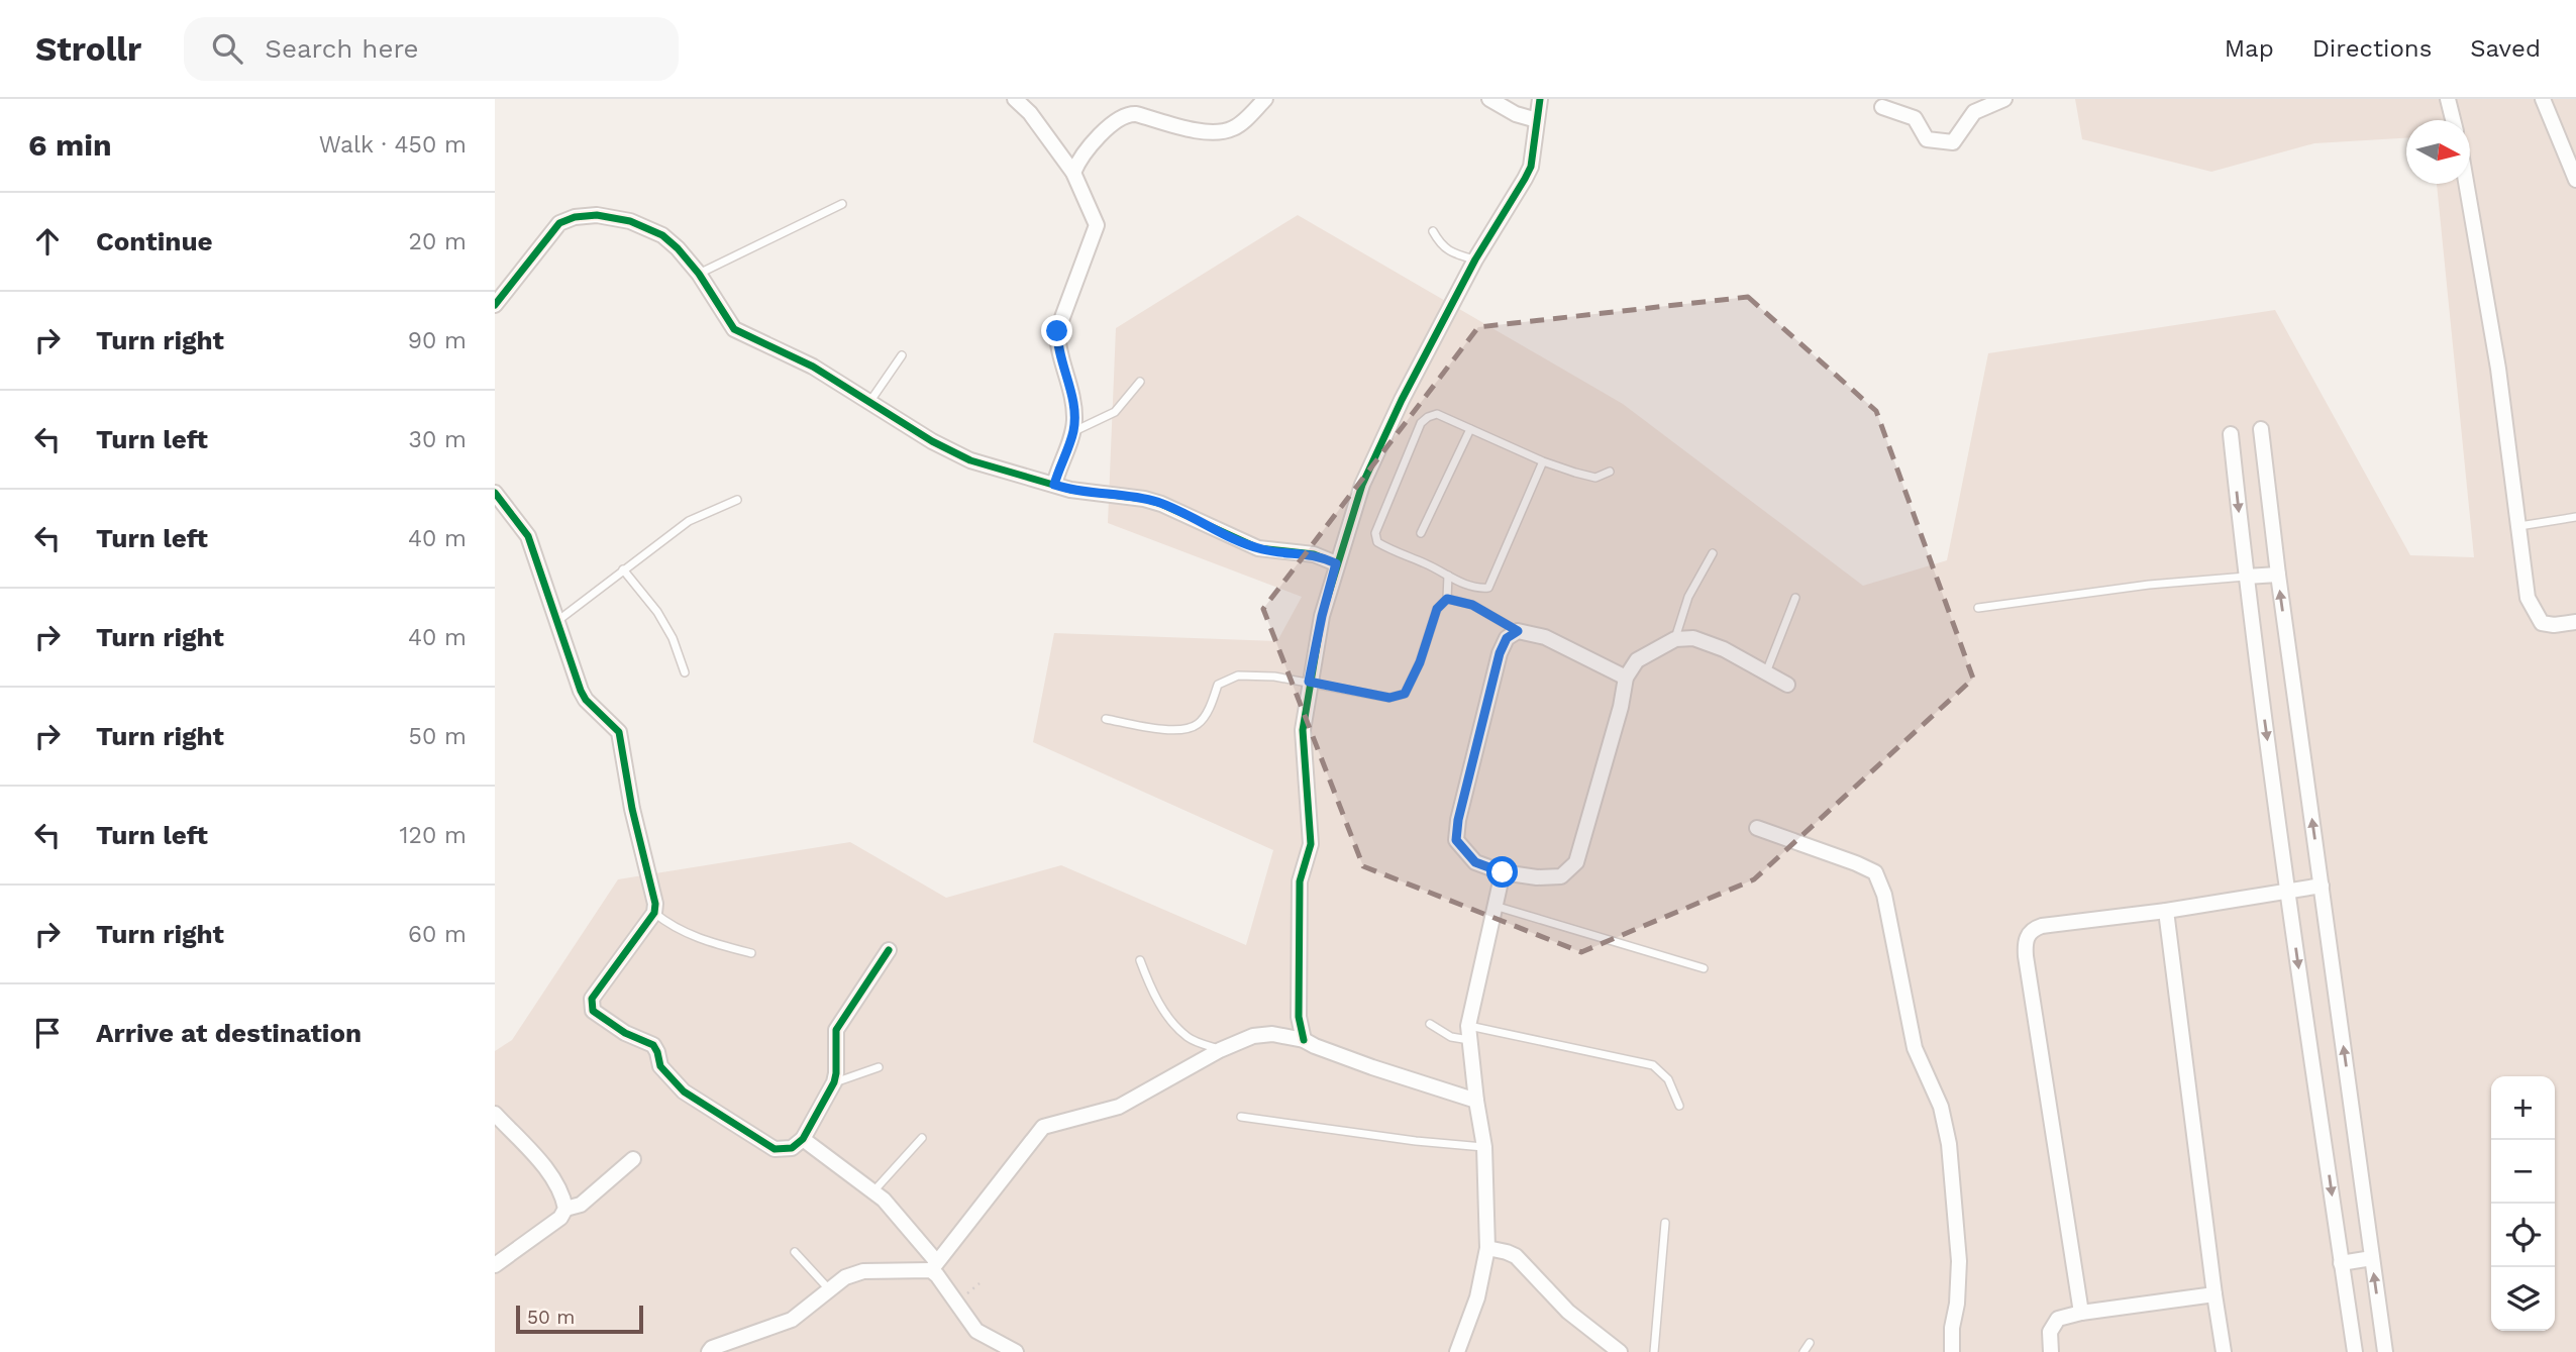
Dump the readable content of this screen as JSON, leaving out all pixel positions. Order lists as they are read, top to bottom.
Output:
{
  "scale_bar": "50 m",
  "north": "right",
  "page": {
    "header": "Strollr",
    "search": "Search here",
    "nav": ["Map", "Directions", "Saved"],
    "heading": ["6 min", "Walk · 450 m"],
    "list": [
      ["Continue", "20 m"],
      ["Turn right", "90 m"],
      ["Turn left", "30 m"],
      ["Turn left", "40 m"],
      ["Turn right", "40 m"],
      ["Turn right", "50 m"],
      ["Turn left", "120 m"],
      ["Turn right", "60 m"],
      "Arrive at destination"
    ],
    "map_buttons": ["+", "−"],
    "scale": "50 m"
  }
}
